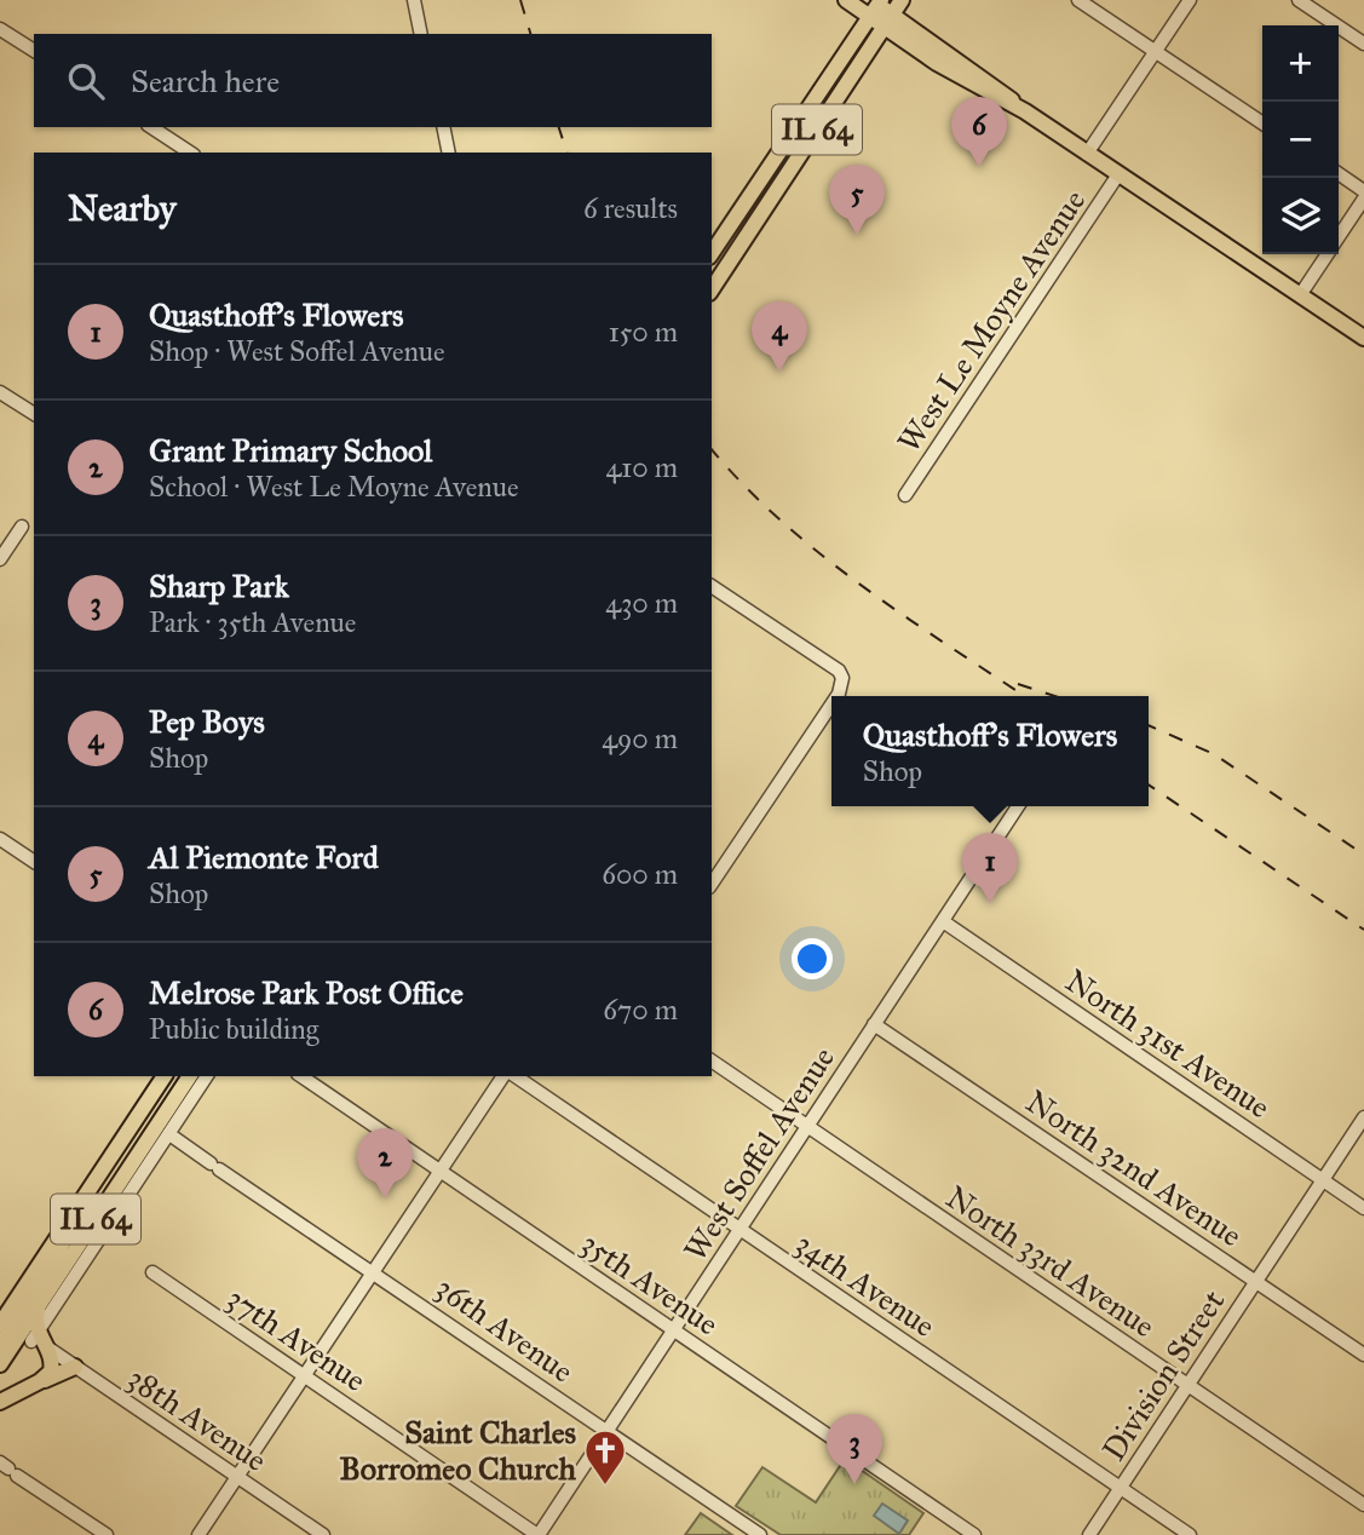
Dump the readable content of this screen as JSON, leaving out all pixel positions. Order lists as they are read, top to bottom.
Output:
{
  "streets": {
    "main road": ["IL 64"],
    "street": [
      "West Le Moyne Avenue",
      "North 31st Avenue",
      "West Soffel Avenue",
      "North 32nd Avenue",
      "North 33rd Avenue",
      "35th Avenue",
      "34th Avenue",
      "36th Avenue",
      "37th Avenue",
      "Division Street",
      "38th Avenue"
    ]
  },
  "crossings": [
    ["North 31st Avenue", "West Soffel Avenue"],
    ["North 31st Avenue", "Division Street"],
    ["West Soffel Avenue", "North 32nd Avenue"],
    ["West Soffel Avenue", "North 33rd Avenue"],
    ["West Soffel Avenue", "35th Avenue"],
    ["West Soffel Avenue", "34th Avenue"],
    ["West Soffel Avenue", "36th Avenue"],
    ["West Soffel Avenue", "37th Avenue"],
    ["North 32nd Avenue", "Division Street"],
    ["North 33rd Avenue", "Division Street"],
    ["34th Avenue", "Division Street"]
  ],
  "places": {
    "church": ["Saint Charles Borromeo Church"]
  },
  "page": {
    "map_buttons": ["+", "−"],
    "search": "Search here",
    "pins": [
      "6",
      "5",
      "4",
      "1",
      "2",
      "3"
    ],
    "heading": ["Nearby", "6 results"],
    "list": [
      {
        "mark": "1",
        "name": "Quasthoff's Flowers",
        "note": "Shop · West Soffel Avenue",
        "value": "150 m"
      },
      {
        "mark": "2",
        "name": "Grant Primary School",
        "note": "School · West Le Moyne Avenue",
        "value": "410 m"
      },
      {
        "mark": "3",
        "name": "Sharp Park",
        "note": "Park · 35th Avenue",
        "value": "430 m"
      },
      {
        "mark": "4",
        "name": "Pep Boys",
        "note": "Shop",
        "value": "490 m"
      },
      {
        "mark": "5",
        "name": "Al Piemonte Ford",
        "note": "Shop",
        "value": "600 m"
      },
      {
        "mark": "6",
        "name": "Melrose Park Post Office",
        "note": "Public building",
        "value": "670 m"
      }
    ],
    "popup": ["Quasthoff's Flowers", "Shop"]
  }
}
